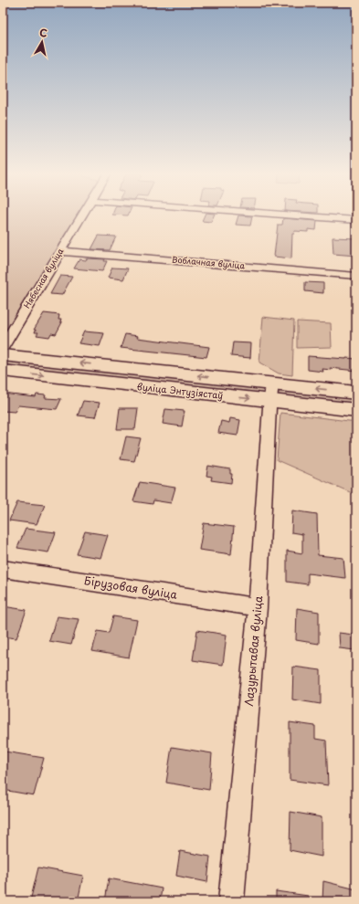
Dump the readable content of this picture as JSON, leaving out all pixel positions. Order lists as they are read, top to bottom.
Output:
{
  "streets": {
    "street": [
      "Воблачная вуліца",
      "Нябесная вуліца",
      "вуліца Энтузіястаў",
      "Бірузовая вуліца",
      "Лазурытавая вуліца"
    ]
  },
  "crossings": [
    ["Воблачная вуліца", "Нябесная вуліца"],
    ["вуліца Энтузіястаў", "Лазурытавая вуліца"],
    ["Бірузовая вуліца", "Лазурытавая вуліца"]
  ],
  "north": "top"
}
